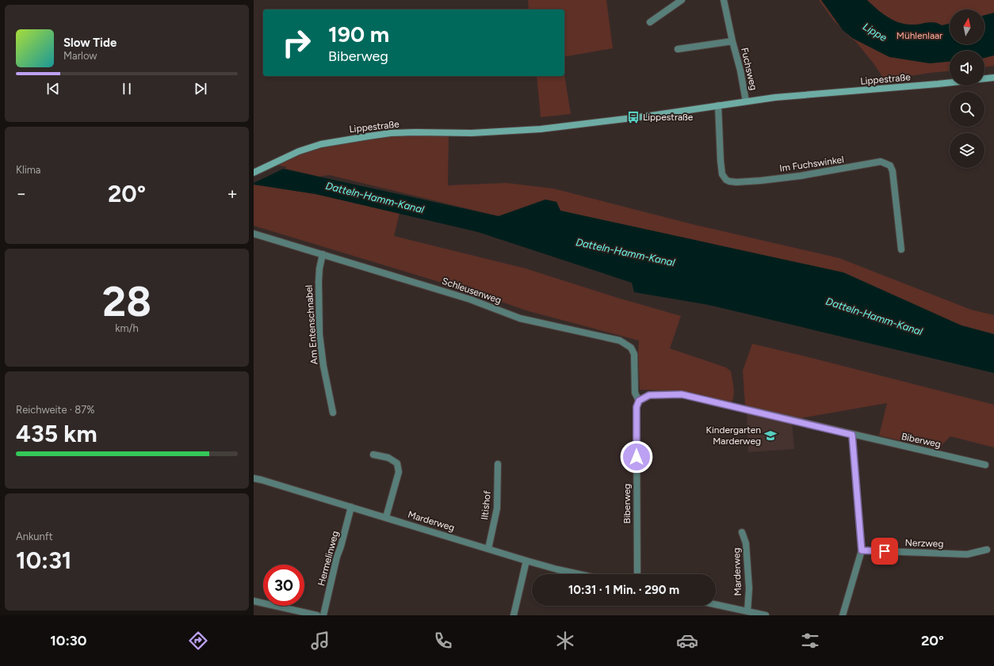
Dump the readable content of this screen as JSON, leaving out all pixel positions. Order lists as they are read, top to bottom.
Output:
{
  "streets": {
    "main road": ["Lippestraße"],
    "street": [
      "Fuchsweg",
      "Im Fuchswinkel",
      "Schleusenweg",
      "Am Entenschnabel",
      "Biberweg",
      "Iltishof",
      "Marderweg",
      "Nerzweg",
      "Hermelinweg"
    ]
  },
  "crossings": [
    ["Fuchsweg", "Lippestraße"],
    ["Lippestraße", "Im Fuchswinkel"],
    ["Schleusenweg", "Am Entenschnabel"],
    ["Schleusenweg", "Biberweg"],
    ["Iltishof", "Marderweg"],
    ["Marderweg", "Hermelinweg"]
  ],
  "water": ["Lippe", "Datteln-Hamm-Kanal"],
  "parks": ["Mühlenlaar"],
  "places": {
    "bus stop": ["Lippestraße"],
    "school or university": ["Kindergarten Marderweg"]
  },
  "north": "top",
  "page": {
    "turn": ["190 m", "Biberweg"],
    "song": ["Slow Tide", "Marlow"],
    "tile": [
      "Klima",
      ["28", "km/h"],
      ["Reichweite · 87%", "435 km"],
      ["Ankunft", "10:31"]
    ],
    "heat": ["−", "20°", "+"],
    "limit": "30",
    "trip": "10:31 · 1 Min. · 290 m",
    "tabs": ["10:30", "20°"]
  }
}
